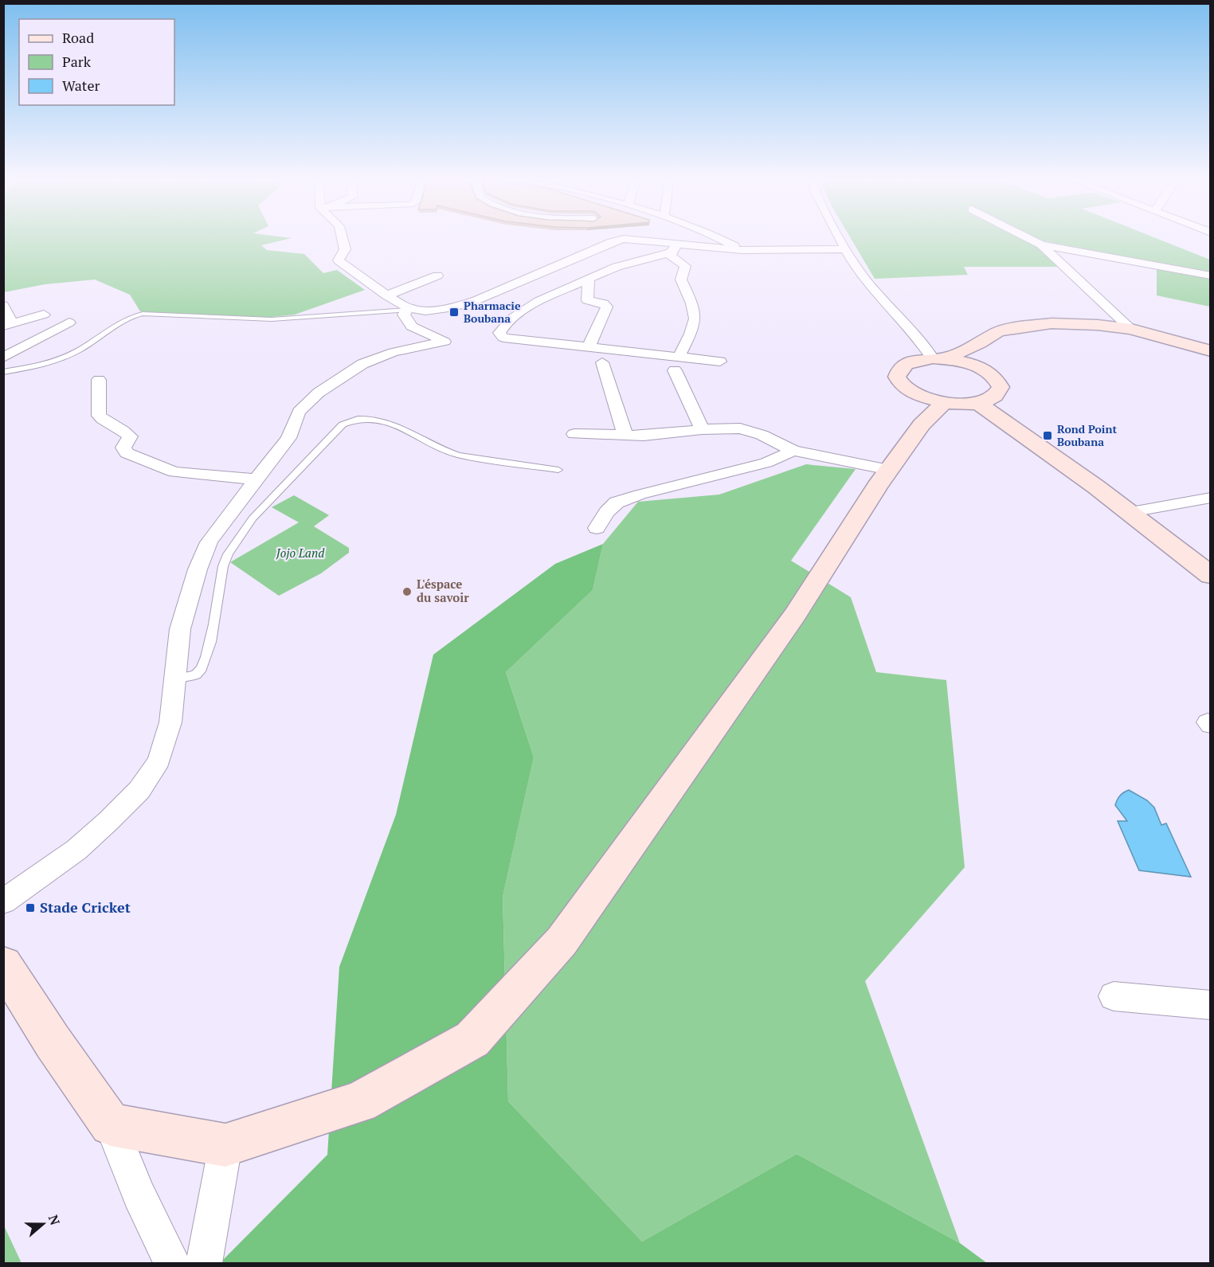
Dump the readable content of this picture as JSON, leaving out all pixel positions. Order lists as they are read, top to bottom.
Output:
{
  "parks": ["Jojo Land"],
  "places": {
    "transit": ["Pharmacie Boubana", "Rond Point Boubana", "Stade Cricket"],
    "other": ["L'éspace du savoir"]
  },
  "legend": ["Road", "Park", "Water"],
  "north": "right"
}
